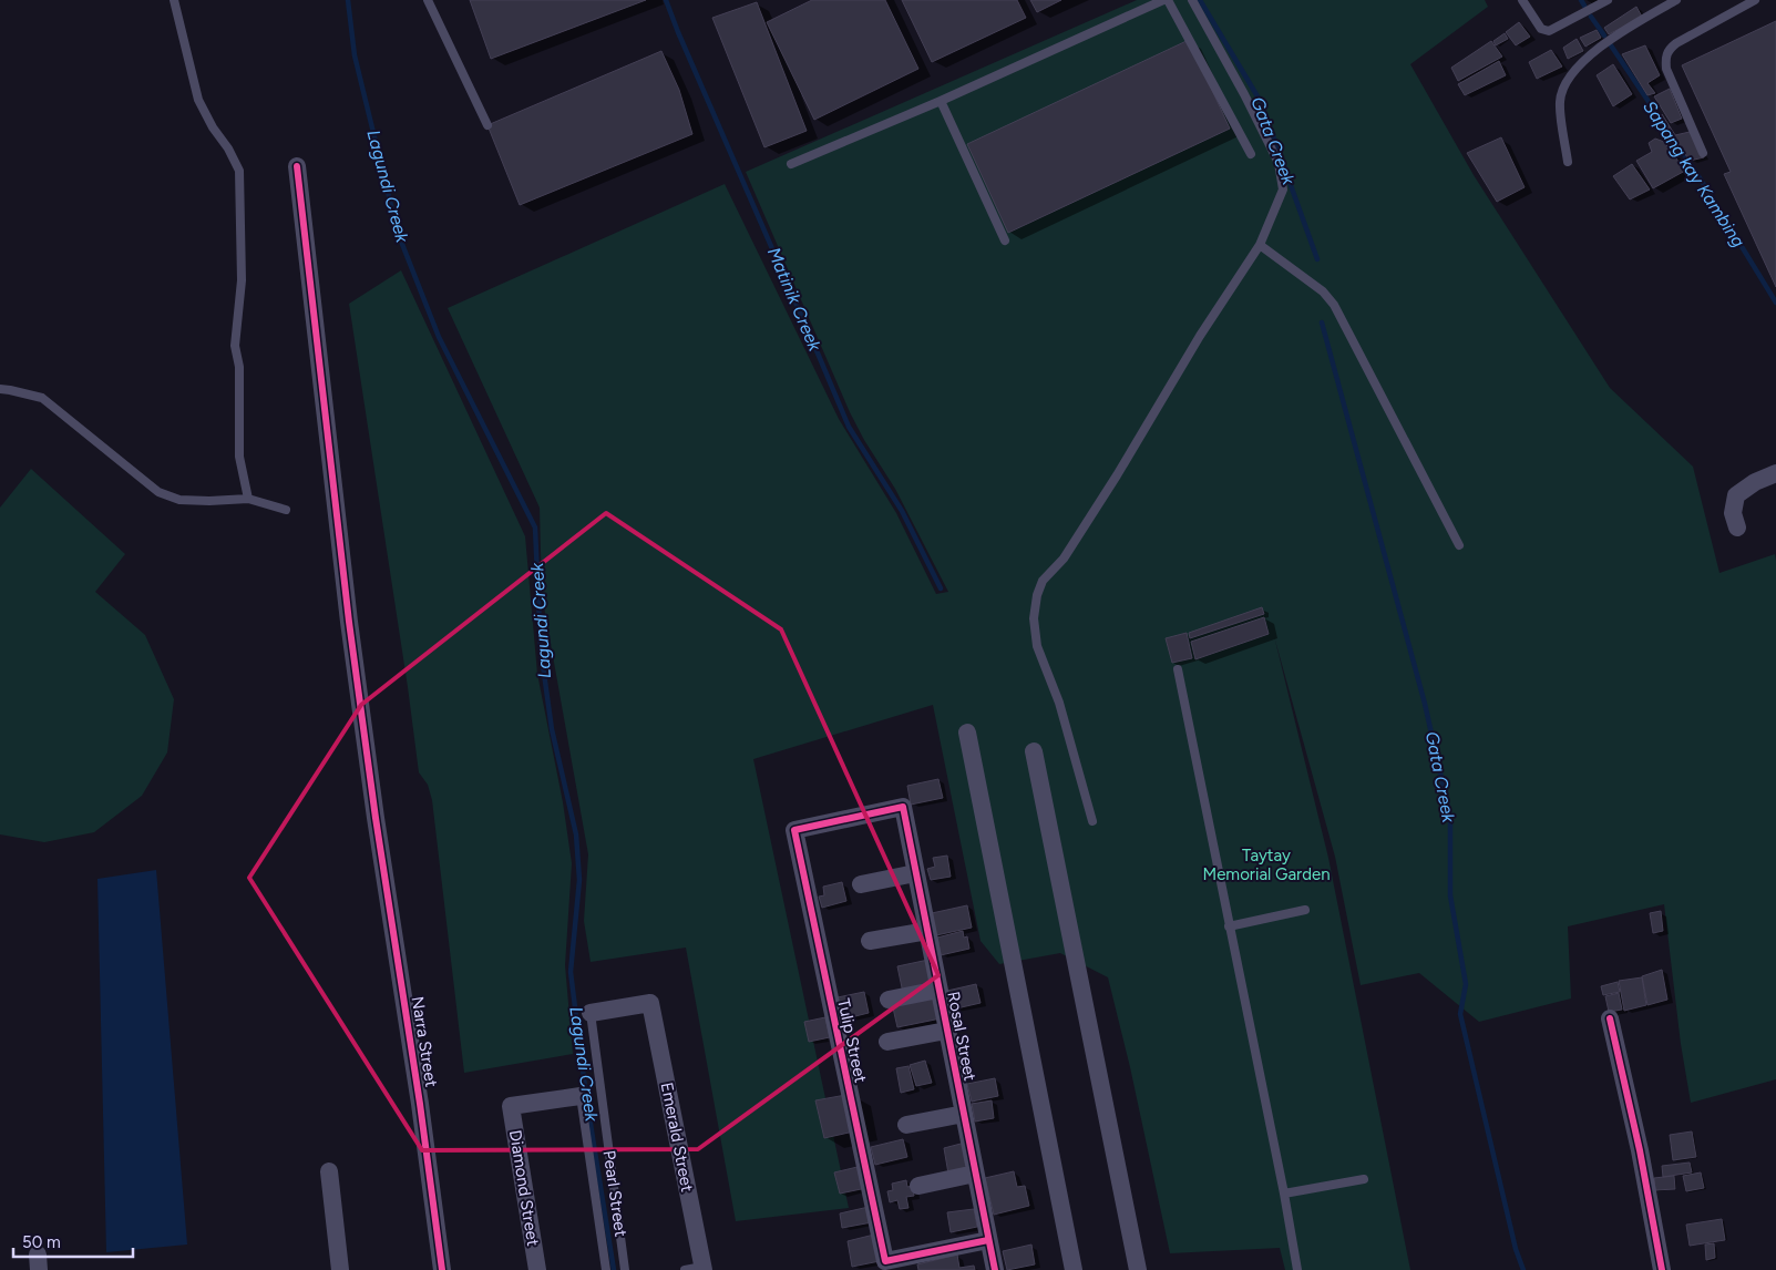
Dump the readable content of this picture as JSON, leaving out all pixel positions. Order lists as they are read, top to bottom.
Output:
{
  "streets": {
    "street": [
      "Rosal Street",
      "Tulip Street",
      "Narra Street",
      "Emerald Street",
      "Diamond Street",
      "Pearl Street"
    ]
  },
  "crossings": [
    ["Rosal Street", "Tulip Street"],
    ["Emerald Street", "Pearl Street"]
  ],
  "water": [
    "Gata Creek",
    "Sapang kay Kambing",
    "Lagundi Creek",
    "Matinik Creek"
  ],
  "parks": ["Taytay Memorial Garden"],
  "scale_bar": "50 m"
}
